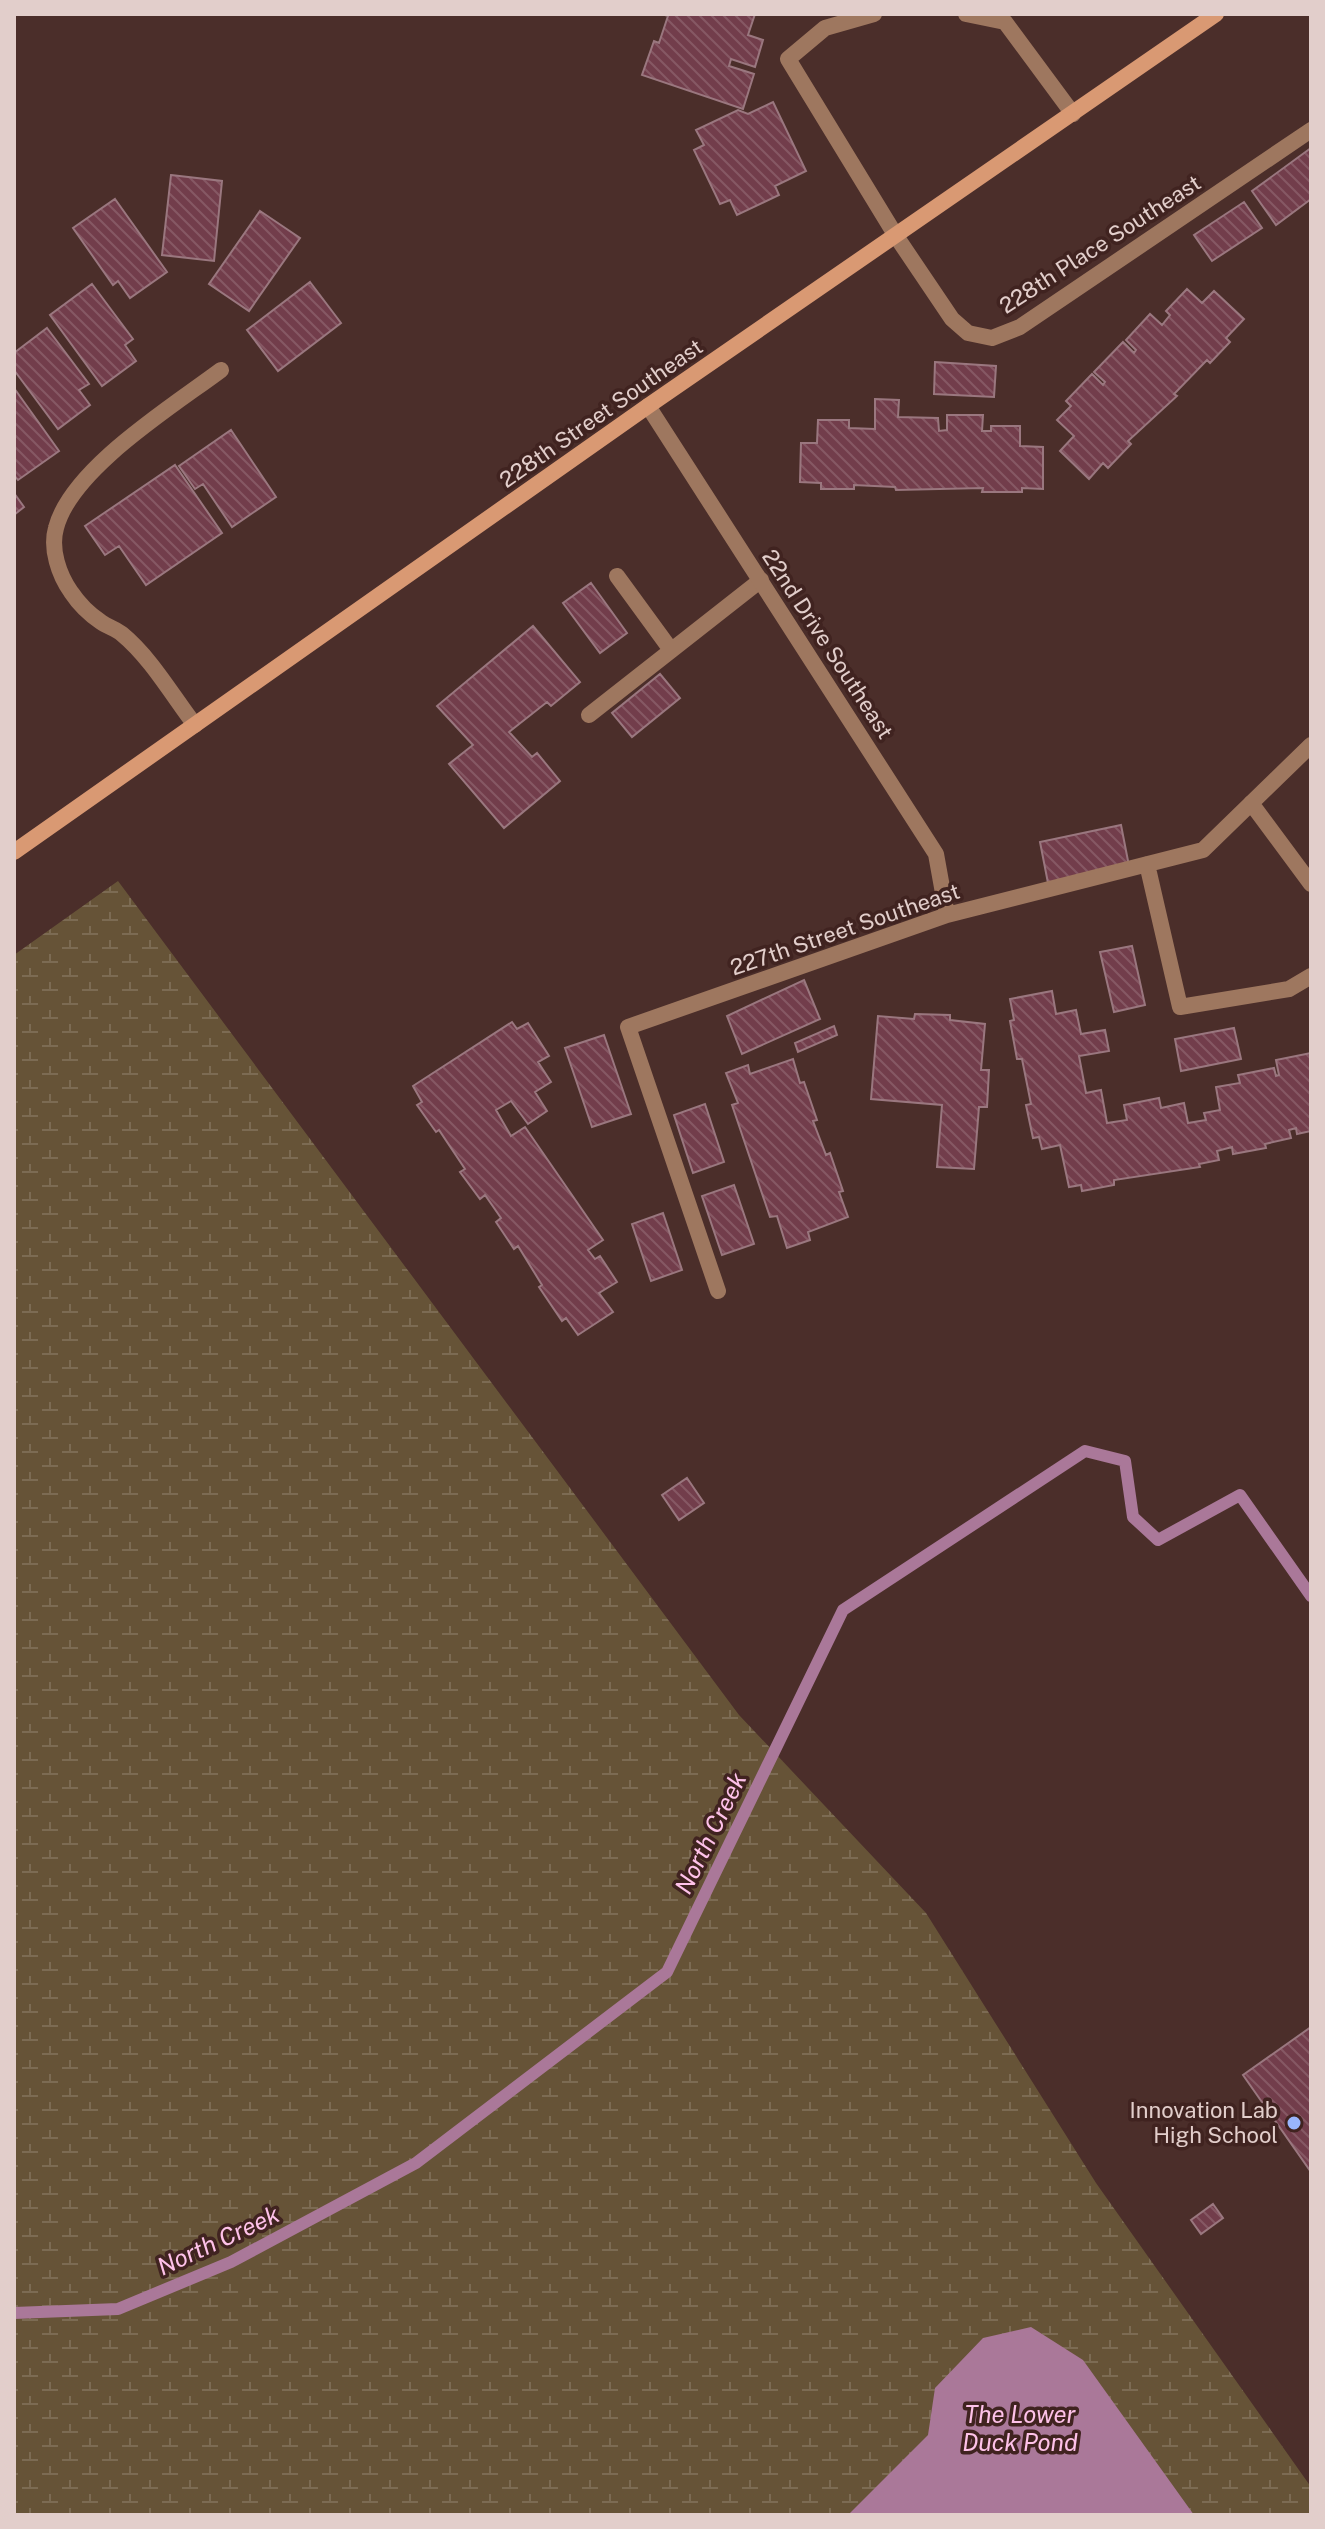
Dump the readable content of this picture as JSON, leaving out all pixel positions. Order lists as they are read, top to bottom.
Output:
{
  "streets": {
    "main road": ["228th Street Southeast"],
    "street": ["228th Place Southeast", "22nd Drive Southeast", "227th Street Southeast"]
  },
  "crossings": [
    ["228th Place Southeast", "228th Street Southeast"],
    ["228th Street Southeast", "22nd Drive Southeast"],
    ["22nd Drive Southeast", "227th Street Southeast"]
  ],
  "water": ["North Creek", "The Lower Duck Pond"],
  "places": ["Innovation Lab High School"]
}
